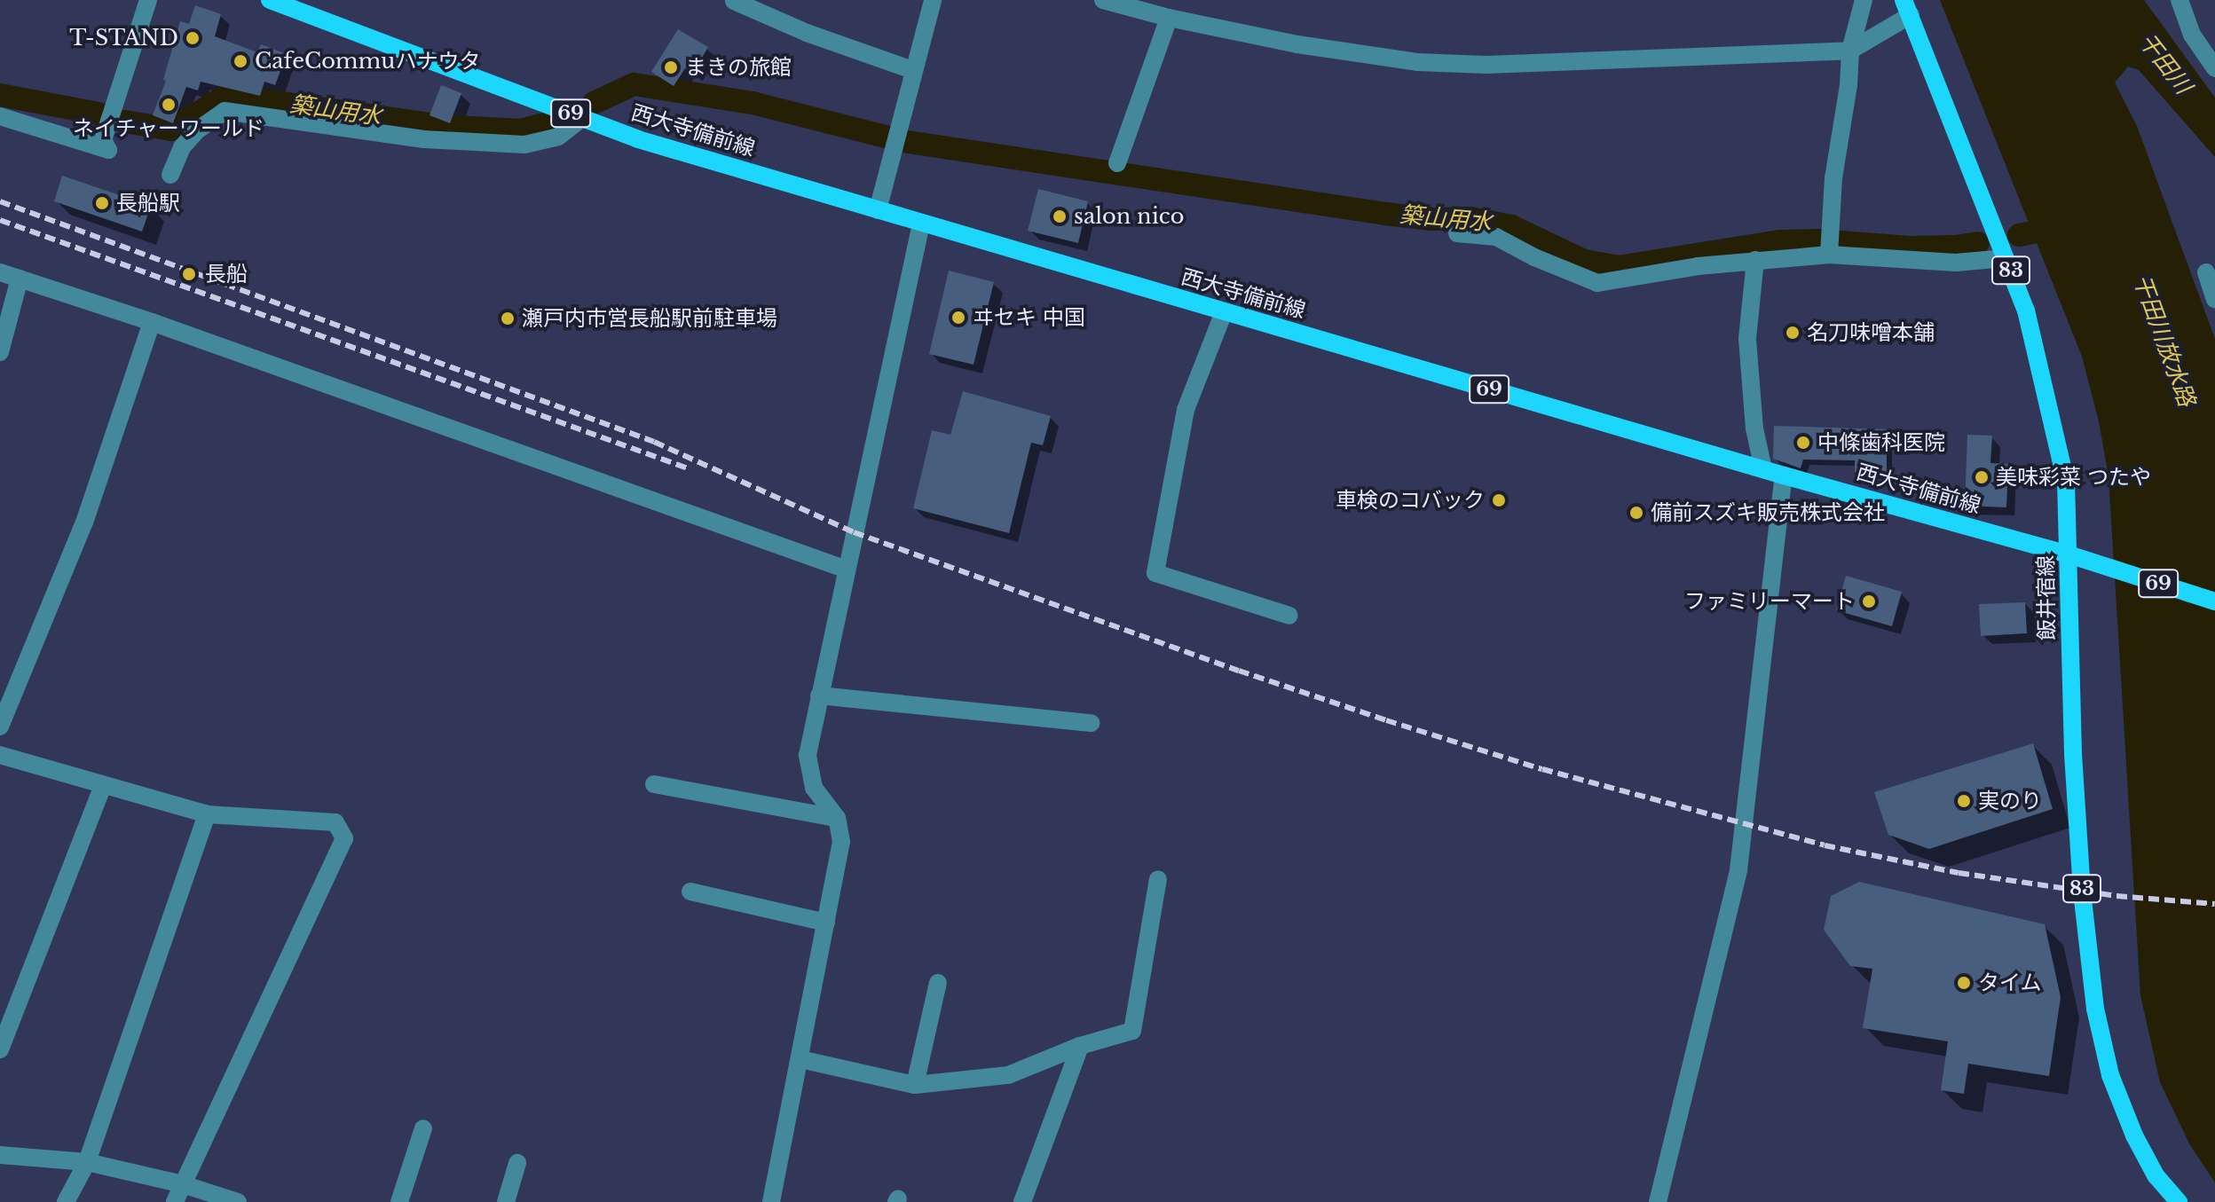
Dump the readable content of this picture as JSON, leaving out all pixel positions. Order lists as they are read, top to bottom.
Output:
{
  "streets": {
    "main road": [
      "69",
      "西大寺備前線",
      "83",
      "飯井宿線"
    ]
  },
  "crossings": [
    ["西大寺備前線", "飯井宿線"]
  ],
  "water": ["干田川", "築山用水", "干田川放水路"],
  "places": [
    "T-STAND",
    "CafeCommuハナウタ",
    "まきの旅館",
    "ネイチャーワールド",
    "長船駅",
    "salon nico",
    "長船",
    "ヰセキ 中国",
    "瀬戸内市営長船駅前駐車場",
    "名刀味噌本舗",
    "中條歯科医院",
    "美味彩菜 つたや",
    "車検のコバック",
    "備前スズキ販売株式会社",
    "ファミリーマート",
    "実のり",
    "タイム"
  ]
}
